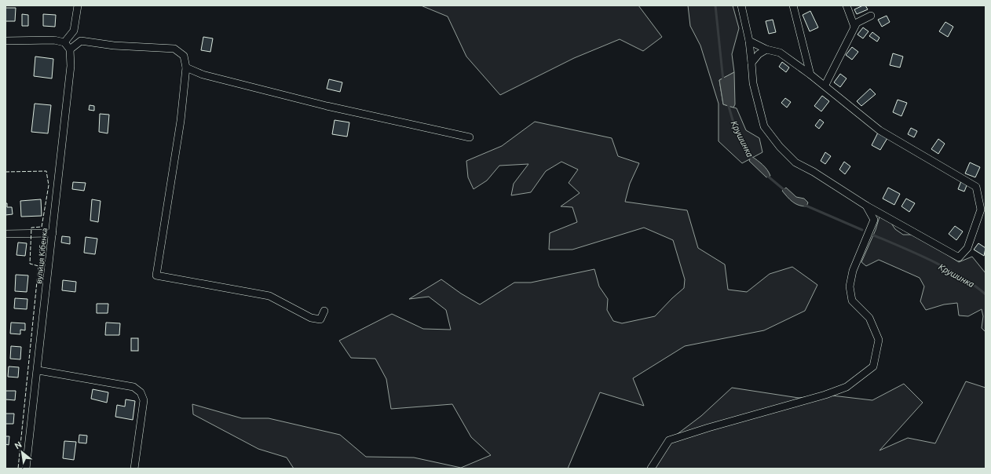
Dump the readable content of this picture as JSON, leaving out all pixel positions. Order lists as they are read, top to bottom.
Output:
{
  "streets": {
    "street": ["вулиця Кібенка"]
  },
  "water": ["Крушинка"],
  "north": "top left"
}
